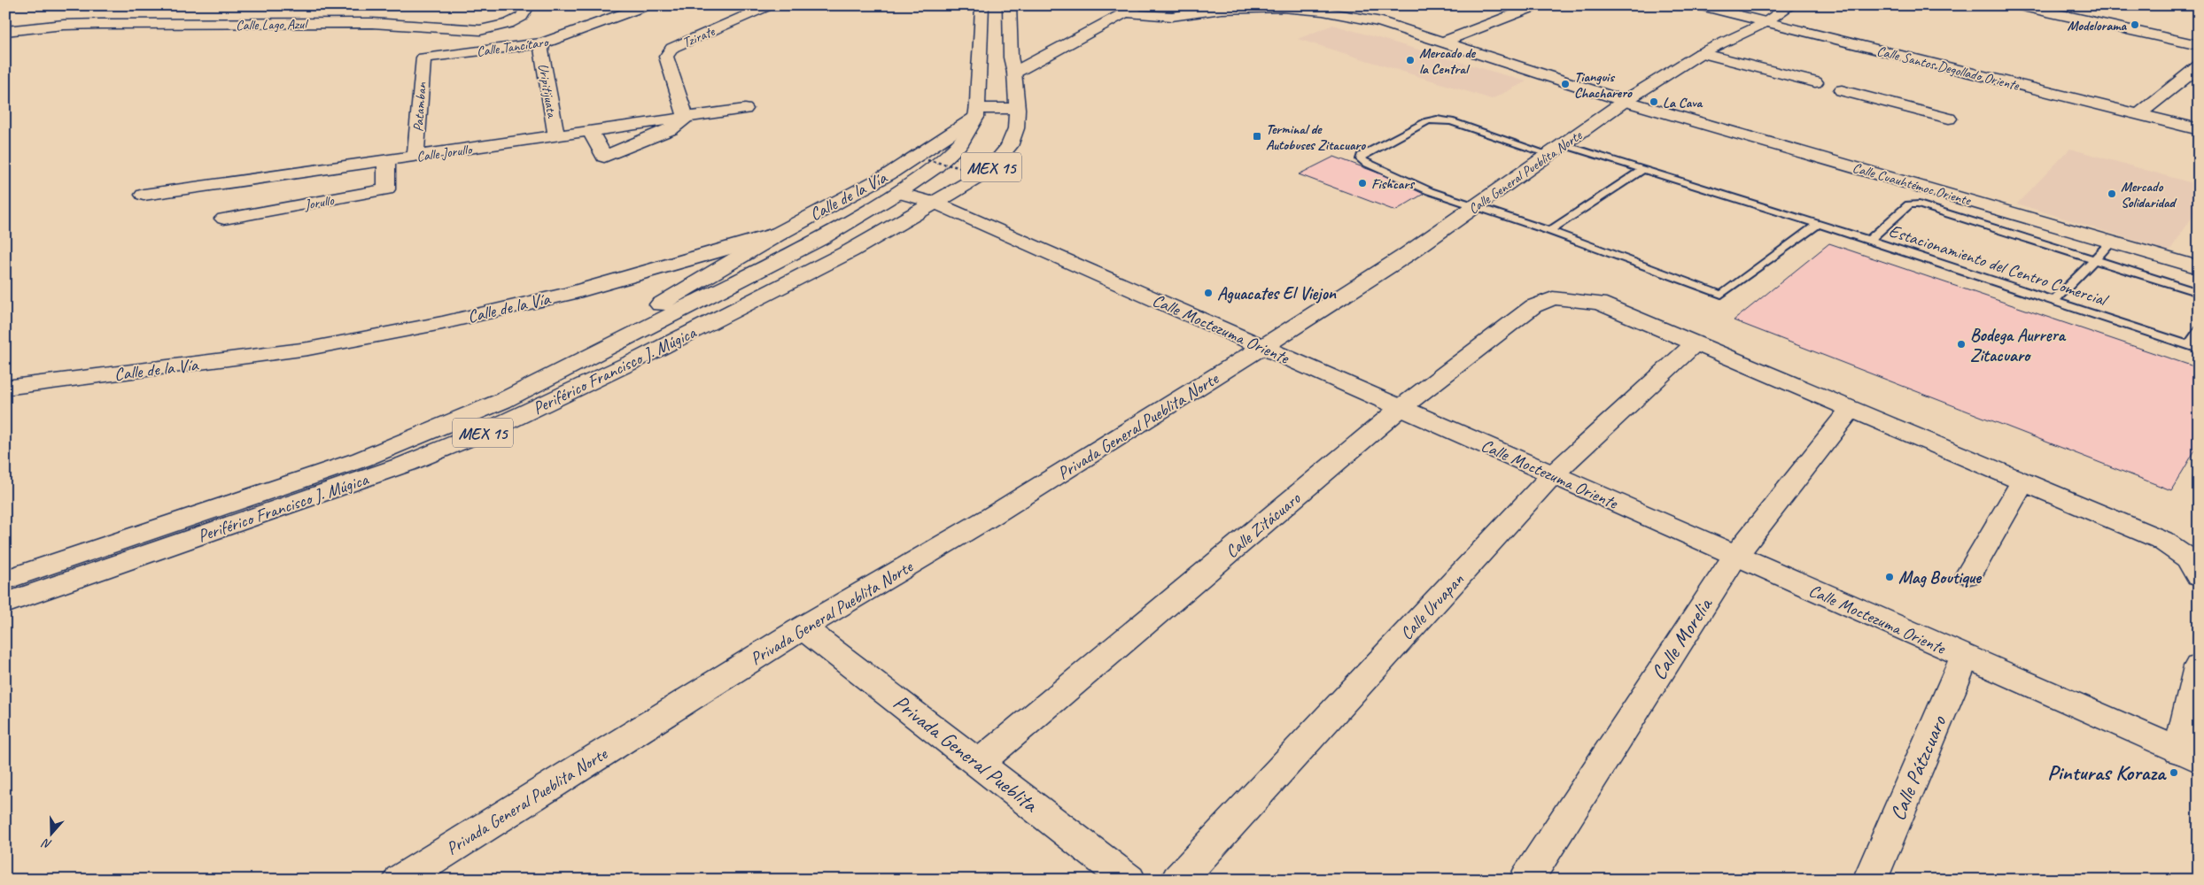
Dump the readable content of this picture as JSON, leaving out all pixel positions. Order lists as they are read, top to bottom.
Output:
{
  "streets": {
    "street": [
      "Calle Lago Azul",
      "Tzirate",
      "Calle Tancítaro",
      "Calle Santos Degollado Oriente",
      "Uripitijuata",
      "Patamban",
      "Calle Jorullo",
      "MEX 15",
      "Calle General Pueblita Norte",
      "Calle Cuauhtémoc Oriente",
      "Calle de la Vía",
      "Jorullo",
      "Calle Moctezuma Oriente",
      "Periférico Francisco J. Múgica",
      "Privada General Pueblita Norte",
      "Calle Zitácuaro",
      "Calle Uruapan",
      "Calle Morelia",
      "Privada General Pueblita",
      "Calle Pátzcuaro"
    ],
    "lane": ["Estacionamiento del Centro Comercial"]
  },
  "crossings": [
    ["Tzirate", "Calle Jorullo"],
    ["Calle Tancítaro", "Uripitijuata"],
    ["Calle Tancítaro", "Patamban"],
    ["Calle Santos Degollado Oriente", "Calle General Pueblita Norte"],
    ["Uripitijuata", "Calle Jorullo"],
    ["Patamban", "Calle Jorullo"],
    ["Calle Jorullo", "Jorullo"],
    ["Calle General Pueblita Norte", "Calle Cuauhtémoc Oriente"],
    ["Calle General Pueblita Norte", "Calle Moctezuma Oriente"],
    ["Calle General Pueblita Norte", "Privada General Pueblita Norte"],
    ["Calle Cuauhtémoc Oriente", "Estacionamiento del Centro Comercial"],
    ["Calle de la Vía", "Periférico Francisco J. Múgica"],
    ["Calle Moctezuma Oriente", "Periférico Francisco J. Múgica"],
    ["Calle Moctezuma Oriente", "Privada General Pueblita Norte"],
    ["Calle Moctezuma Oriente", "Calle Zitácuaro"],
    ["Calle Moctezuma Oriente", "Calle Uruapan"],
    ["Calle Moctezuma Oriente", "Calle Morelia"],
    ["Calle Moctezuma Oriente", "Calle Pátzcuaro"],
    ["Privada General Pueblita Norte", "Privada General Pueblita"],
    ["Calle Zitácuaro", "Calle Uruapan"],
    ["Calle Zitácuaro", "Privada General Pueblita"]
  ],
  "places": {
    "other": [
      "Modelorama",
      "Mercado de la Central",
      "Tianguis Chacharero",
      "La Cava",
      "Fishcars",
      "Mercado Solidaridad",
      "Aguacates El Viejon",
      "Bodega Aurrera Zitacuaro",
      "Mag Boutique",
      "Pinturas Koraza"
    ],
    "transit": ["Terminal de Autobuses Zitacuaro"]
  },
  "north": "bottom"
}
